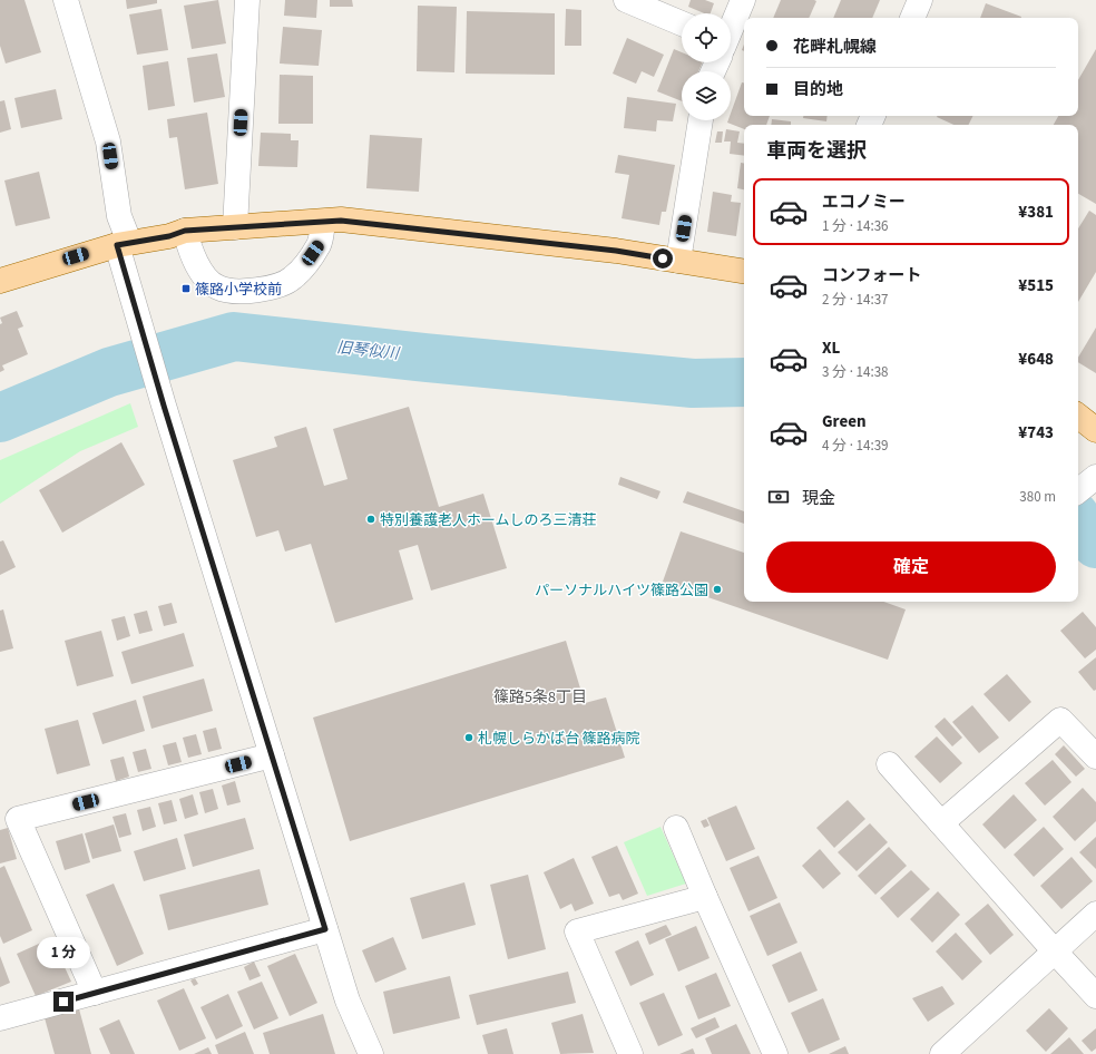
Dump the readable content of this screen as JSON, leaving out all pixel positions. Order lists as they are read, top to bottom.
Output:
{
  "districts": ["篠路5条8丁目"],
  "water": ["旧琴似川"],
  "places": {
    "transit": ["篠路小学校前"],
    "other": ["特別養護老人ホームしのろ三清荘", "パーソナルハイツ篠路公園", "札幌しらかば台 篠路病院"]
  },
  "page": {
    "banner": ["花畔札幌線", "目的地"],
    "heading": "車両を選択",
    "list": [
      {
        "name": "エコノミー",
        "note": "1 分 · 14:36",
        "value": "¥381"
      },
      {
        "name": "コンフォート",
        "note": "2 分 · 14:37",
        "value": "¥515"
      },
      {
        "name": "XL",
        "note": "3 分 · 14:38",
        "value": "¥648"
      },
      {
        "name": "Green",
        "note": "4 分 · 14:39",
        "value": "¥743"
      }
    ],
    "pay": ["現金", "380 m"],
    "buttons": "確定",
    "bubble": "1 分"
  }
}
